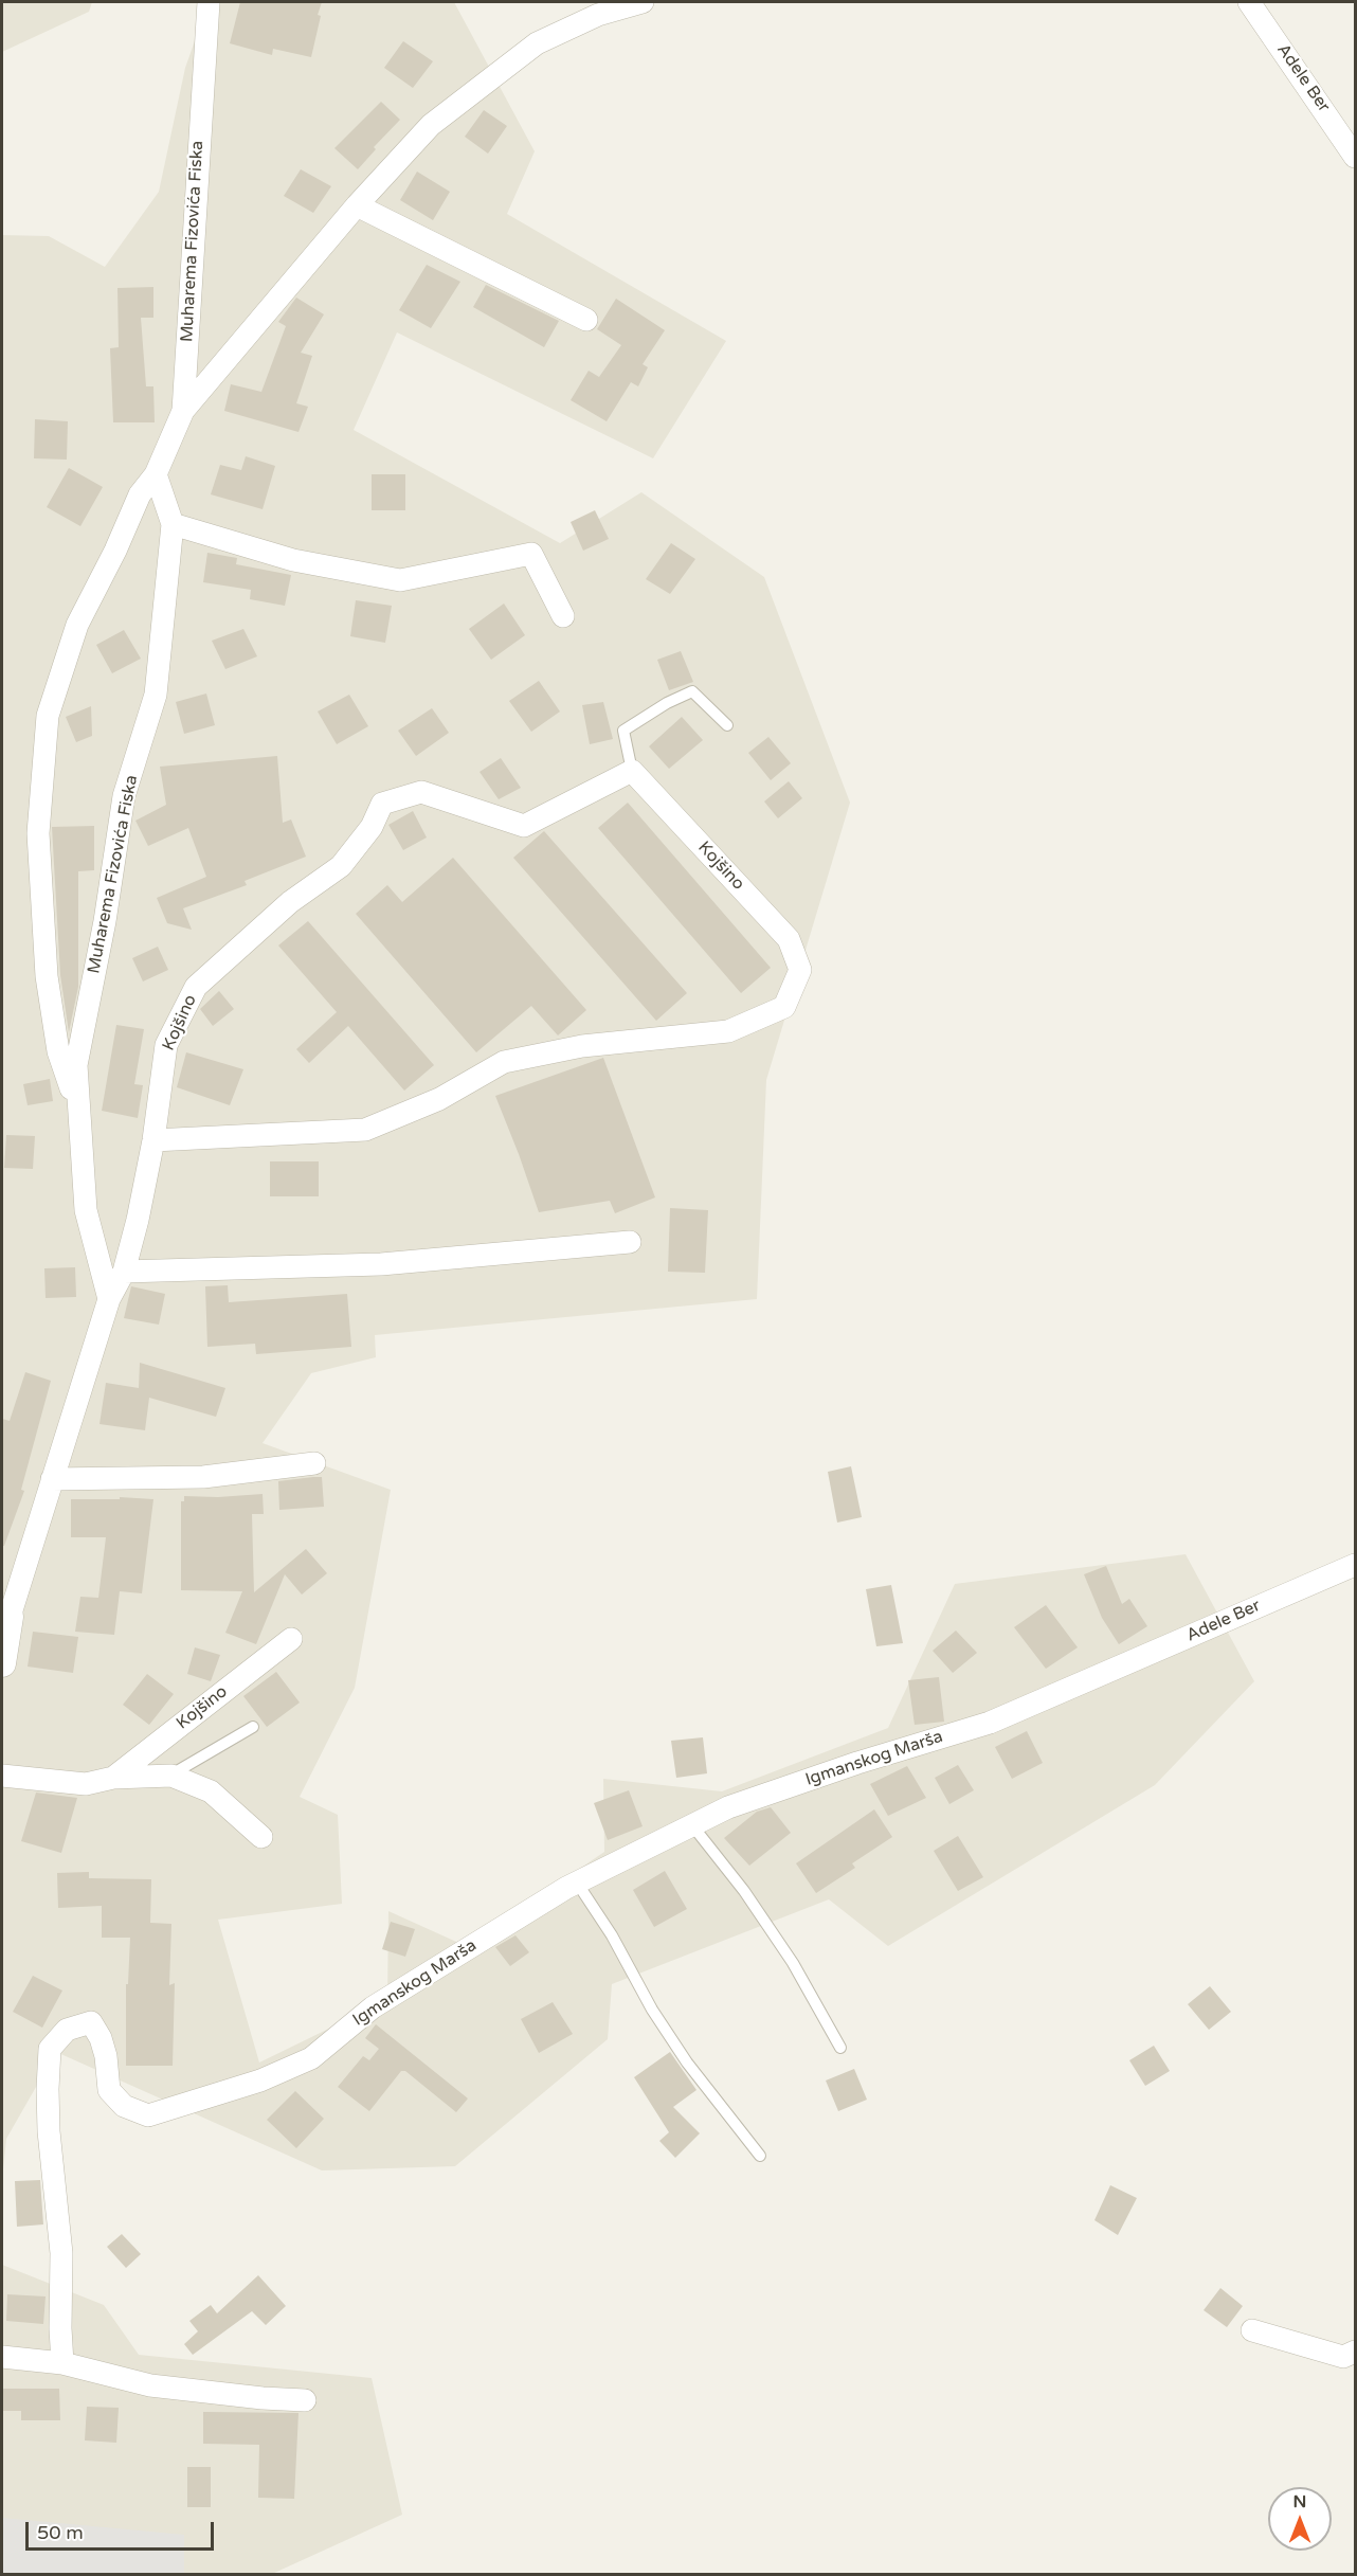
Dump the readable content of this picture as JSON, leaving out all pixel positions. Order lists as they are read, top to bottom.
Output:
{
  "streets": {
    "street": [
      "Adele Ber",
      "Muharema Fizovića Fiska",
      "Kojšino",
      "Igmanskog Marša"
    ]
  },
  "crossings": [
    ["Adele Ber", "Igmanskog Marša"],
    ["Muharema Fizovića Fiska", "Kojšino"]
  ],
  "scale_bar": "50 m",
  "north": "top"
}
